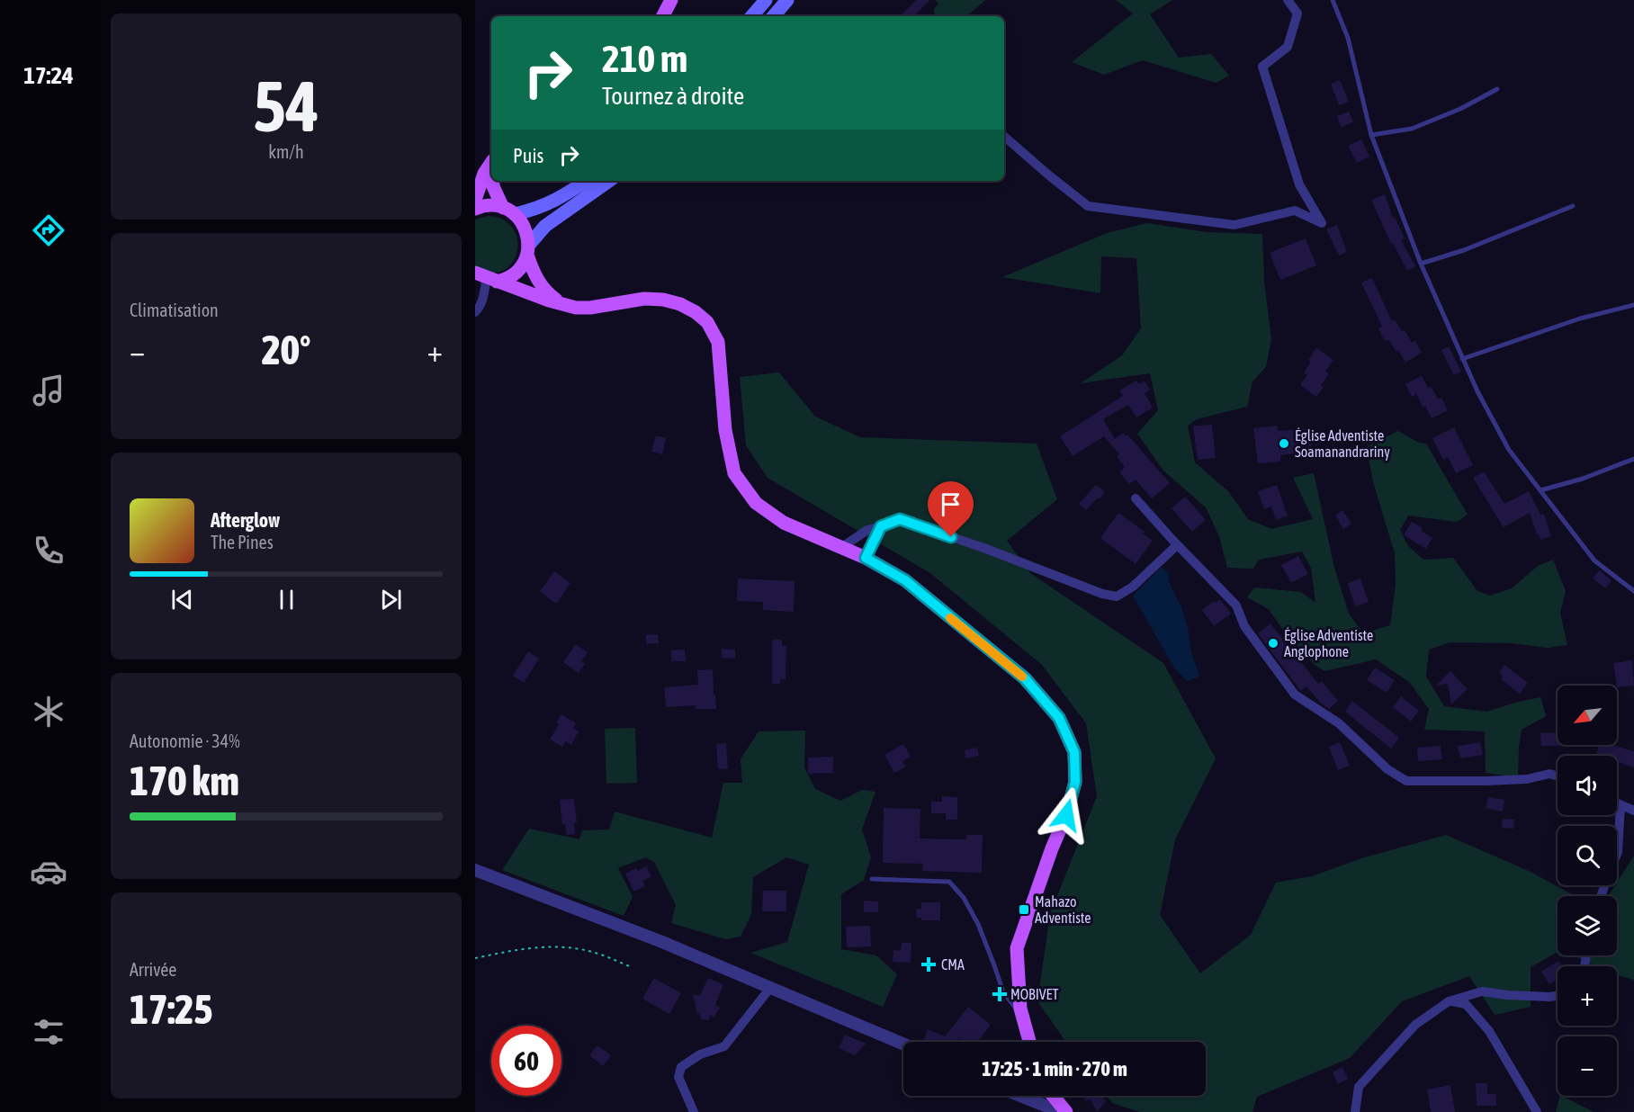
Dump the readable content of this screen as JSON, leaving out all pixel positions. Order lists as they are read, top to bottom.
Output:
{
  "places": {
    "other": ["Église Adventiste Soamanandrariny", "Église Adventiste Anglophone"],
    "transit": ["Mahazo Adventiste"],
    "health": ["CMA", "MOBIVET"]
  },
  "north": "bottom left",
  "page": {
    "tabs": "17:24",
    "tile": [
      ["54", "km/h"],
      "Climatisation",
      ["Autonomie · 34%", "170 km"],
      ["Arrivée", "17:25"]
    ],
    "turn": ["210 m", "Tournez à droite"],
    "then": "Puis",
    "heat": ["−", "20°", "+"],
    "song": ["Afterglow", "The Pines"],
    "map_buttons": ["+", "−"],
    "limit": "60",
    "trip": "17:25 · 1 min · 270 m"
  }
}
